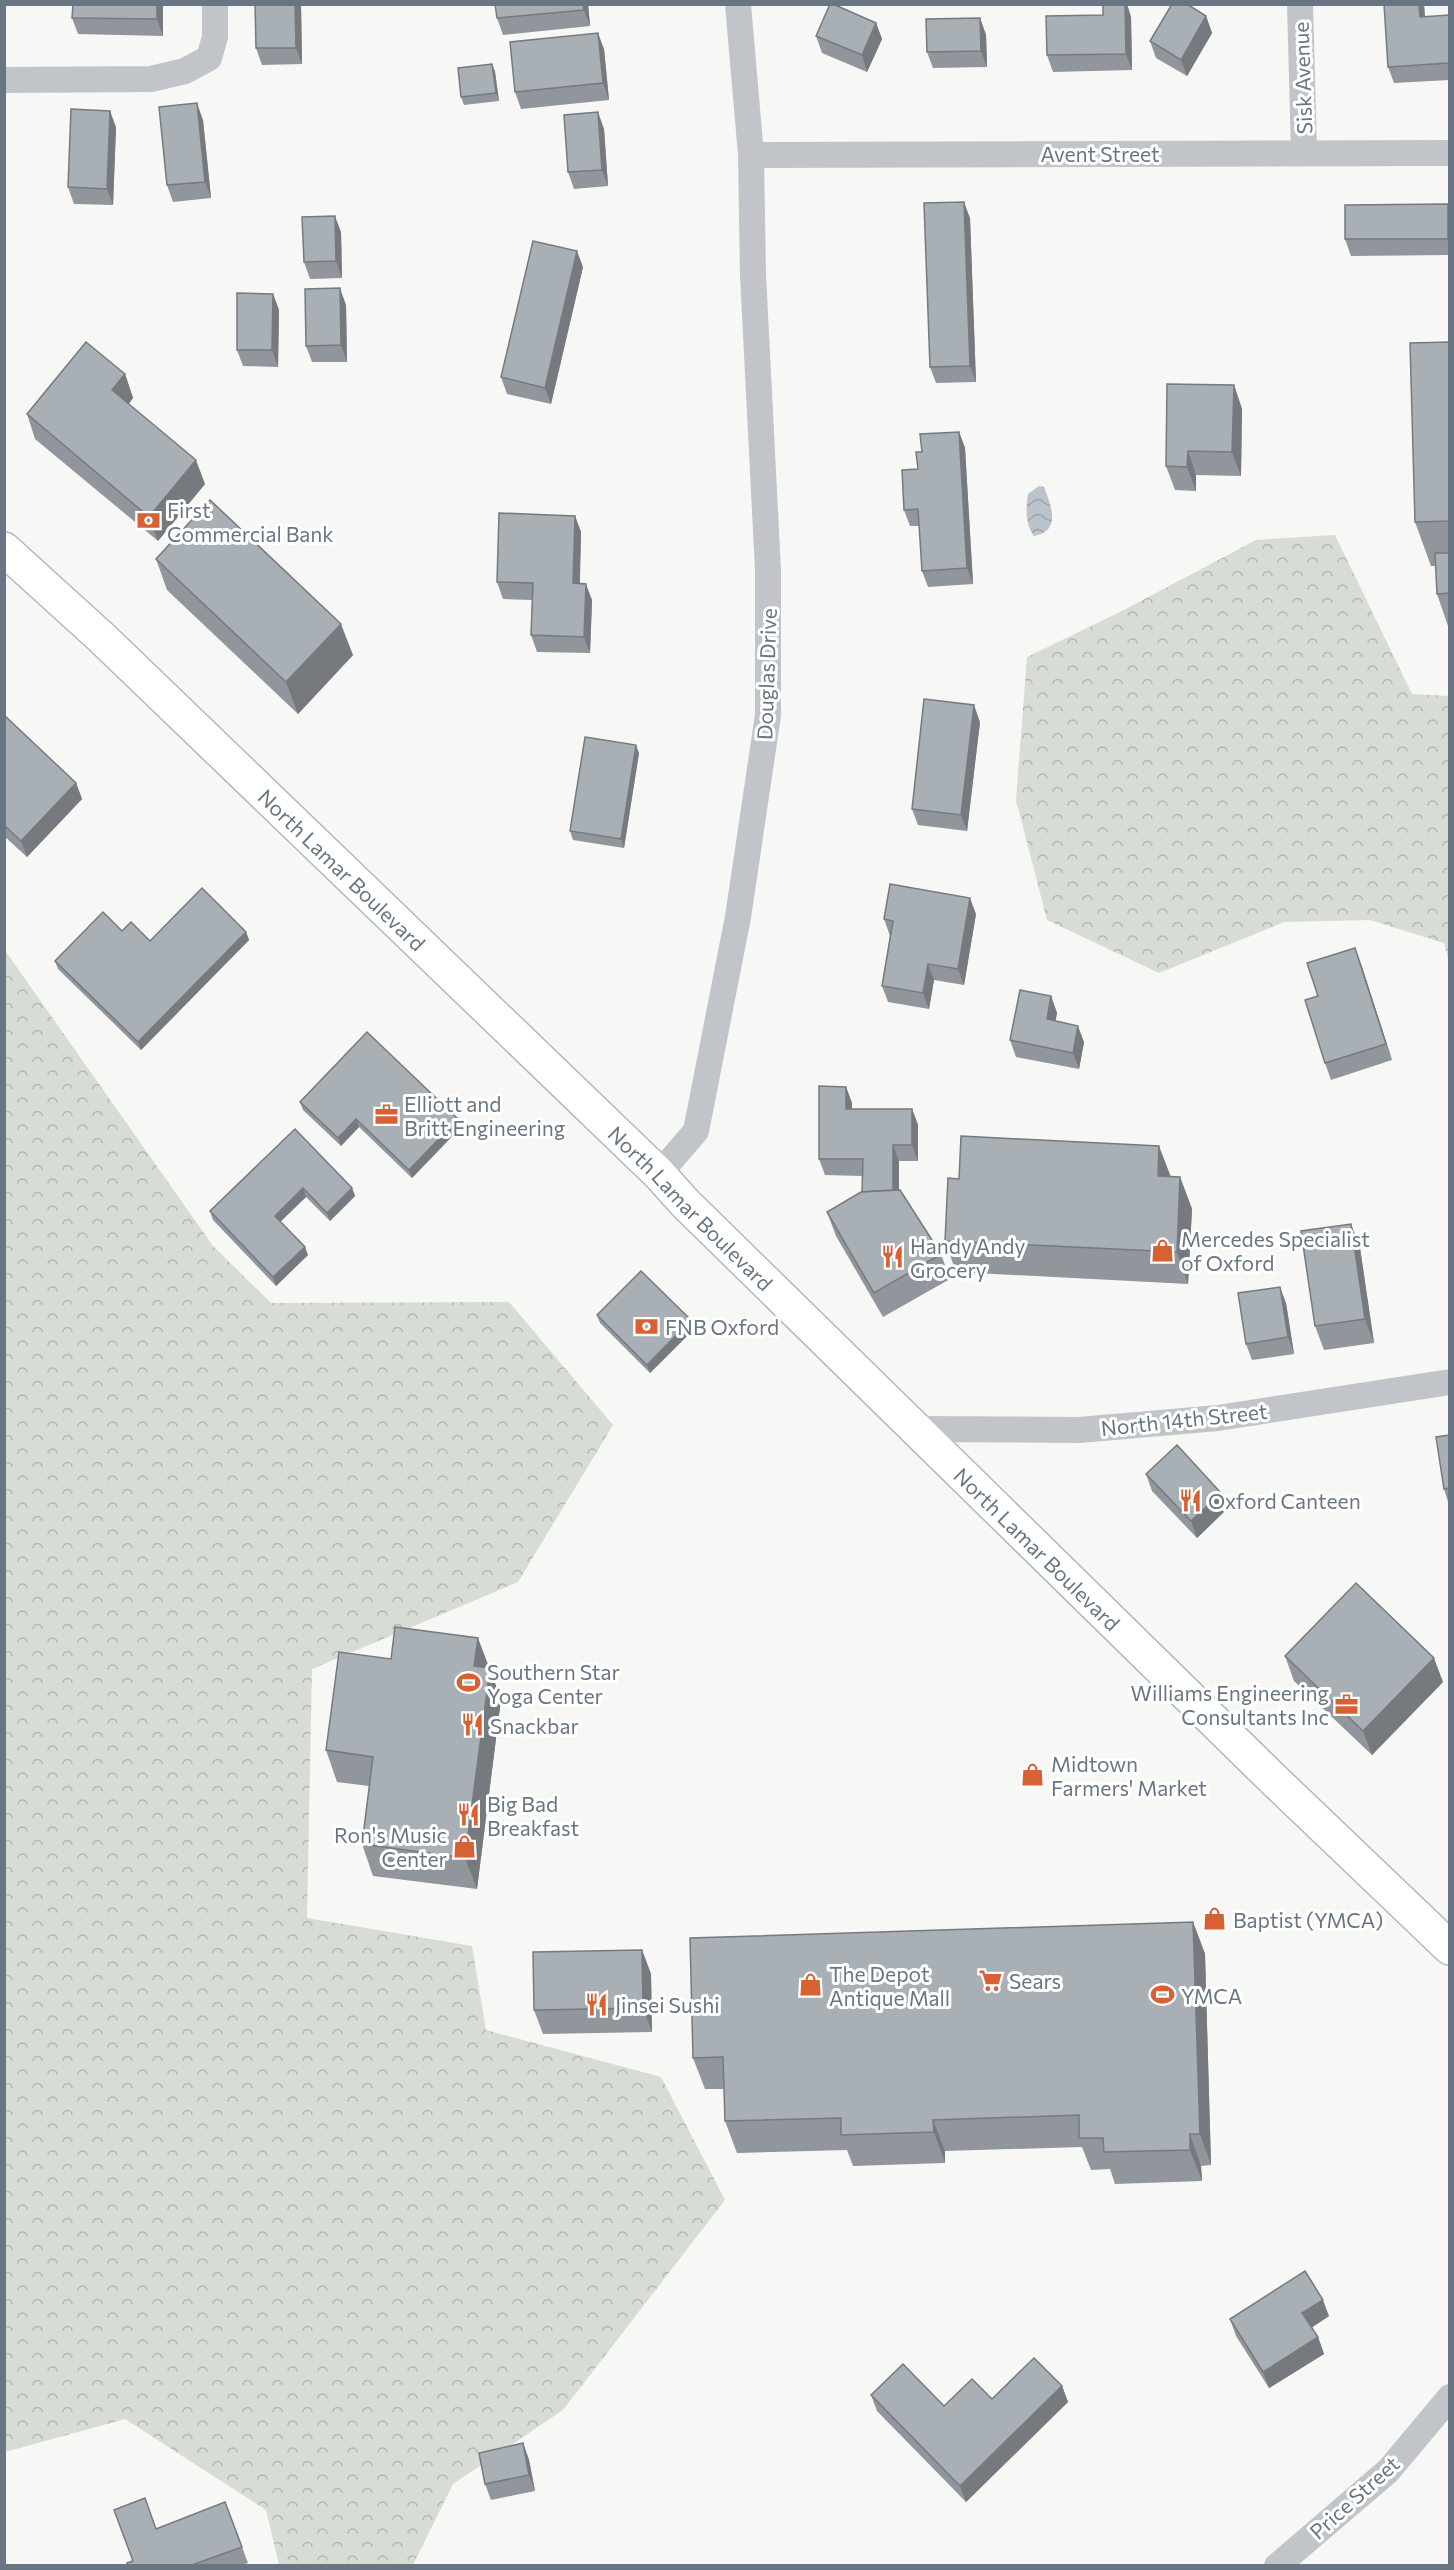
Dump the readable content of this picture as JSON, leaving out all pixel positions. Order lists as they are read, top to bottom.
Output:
{
  "streets": {
    "street": [
      "Sisk Avenue",
      "Avent Street",
      "Douglas Drive",
      "North Lamar Boulevard",
      "North 14th Street",
      "Price Street"
    ]
  },
  "crossings": [
    ["Sisk Avenue", "Avent Street"],
    ["Avent Street", "Douglas Drive"],
    ["Douglas Drive", "North Lamar Boulevard"],
    ["North Lamar Boulevard", "North 14th Street"]
  ],
  "places": {
    "bank": ["First Commercial Bank", "FNB Oxford"],
    "office": ["Elliott and Britt Engineering", "Williams Engineering Consultants Inc"],
    "shop": [
      "Mercedes Specialist of Oxford",
      "Midtown Farmers' Market",
      "Ron's Music Center",
      "Baptist (YMCA)",
      "The Depot Antique Mall"
    ],
    "restaurant": [
      "Handy Andy Grocery",
      "Oxford Canteen",
      "Snackbar",
      "Big Bad Breakfast",
      "Jinsei Sushi"
    ],
    "sports": ["Southern Star Yoga Center", "YMCA"],
    "supermarket": ["Sears"]
  }
}
